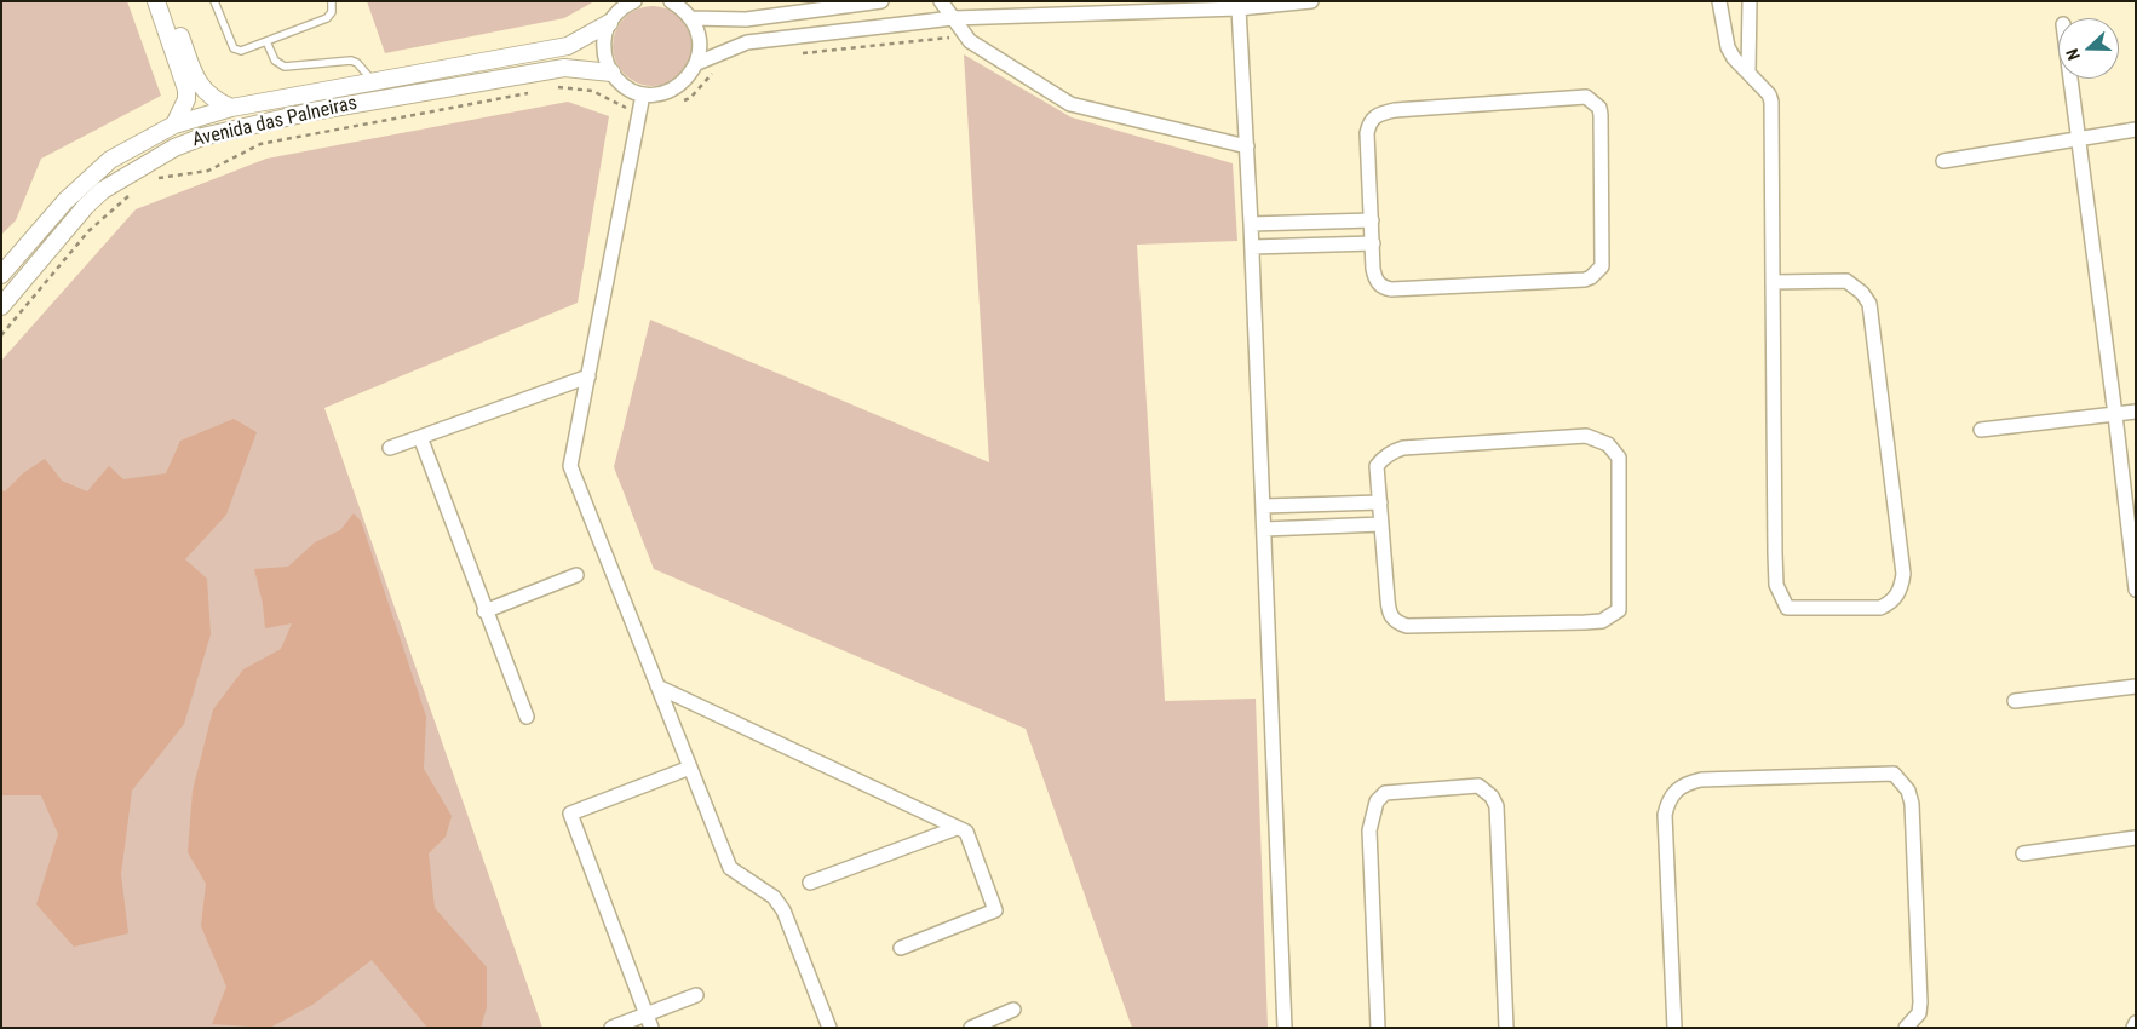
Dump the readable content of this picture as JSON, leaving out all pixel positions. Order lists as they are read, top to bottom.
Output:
{
  "streets": {
    "street": ["Avenida das Palneiras"]
  },
  "north": "left"
}
